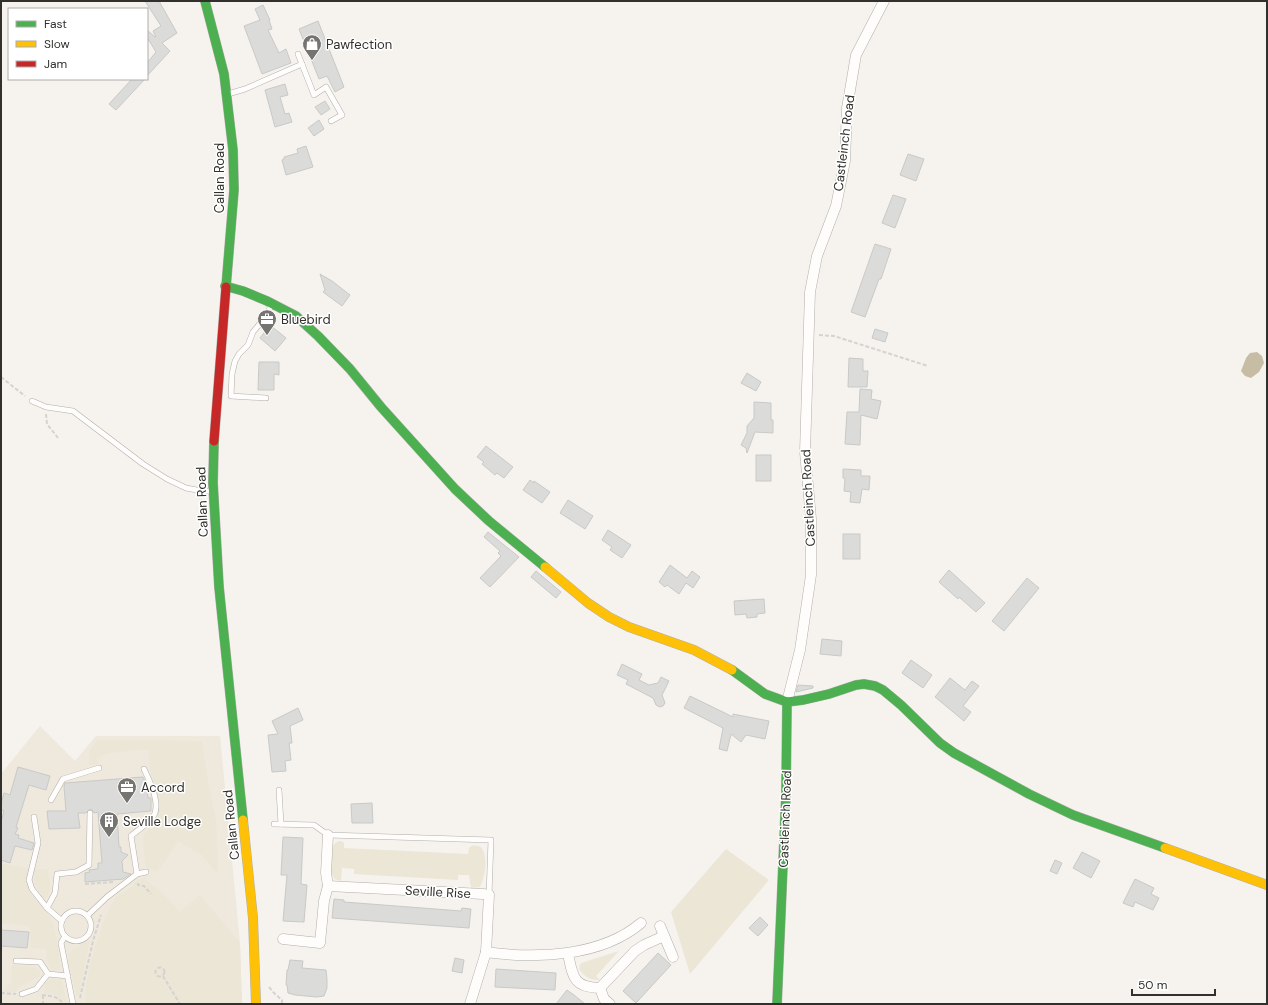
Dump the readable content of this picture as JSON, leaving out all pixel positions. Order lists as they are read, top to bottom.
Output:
{
  "streets": {
    "street": ["Castleinch Road", "Callan Road", "Seville Rise"]
  },
  "places": {
    "shop": ["Pawfection"],
    "office": ["Bluebird", "Accord"],
    "building": ["Seville Lodge"]
  },
  "legend": ["Fast", "Slow", "Jam"],
  "scale_bar": "50 m"
}
